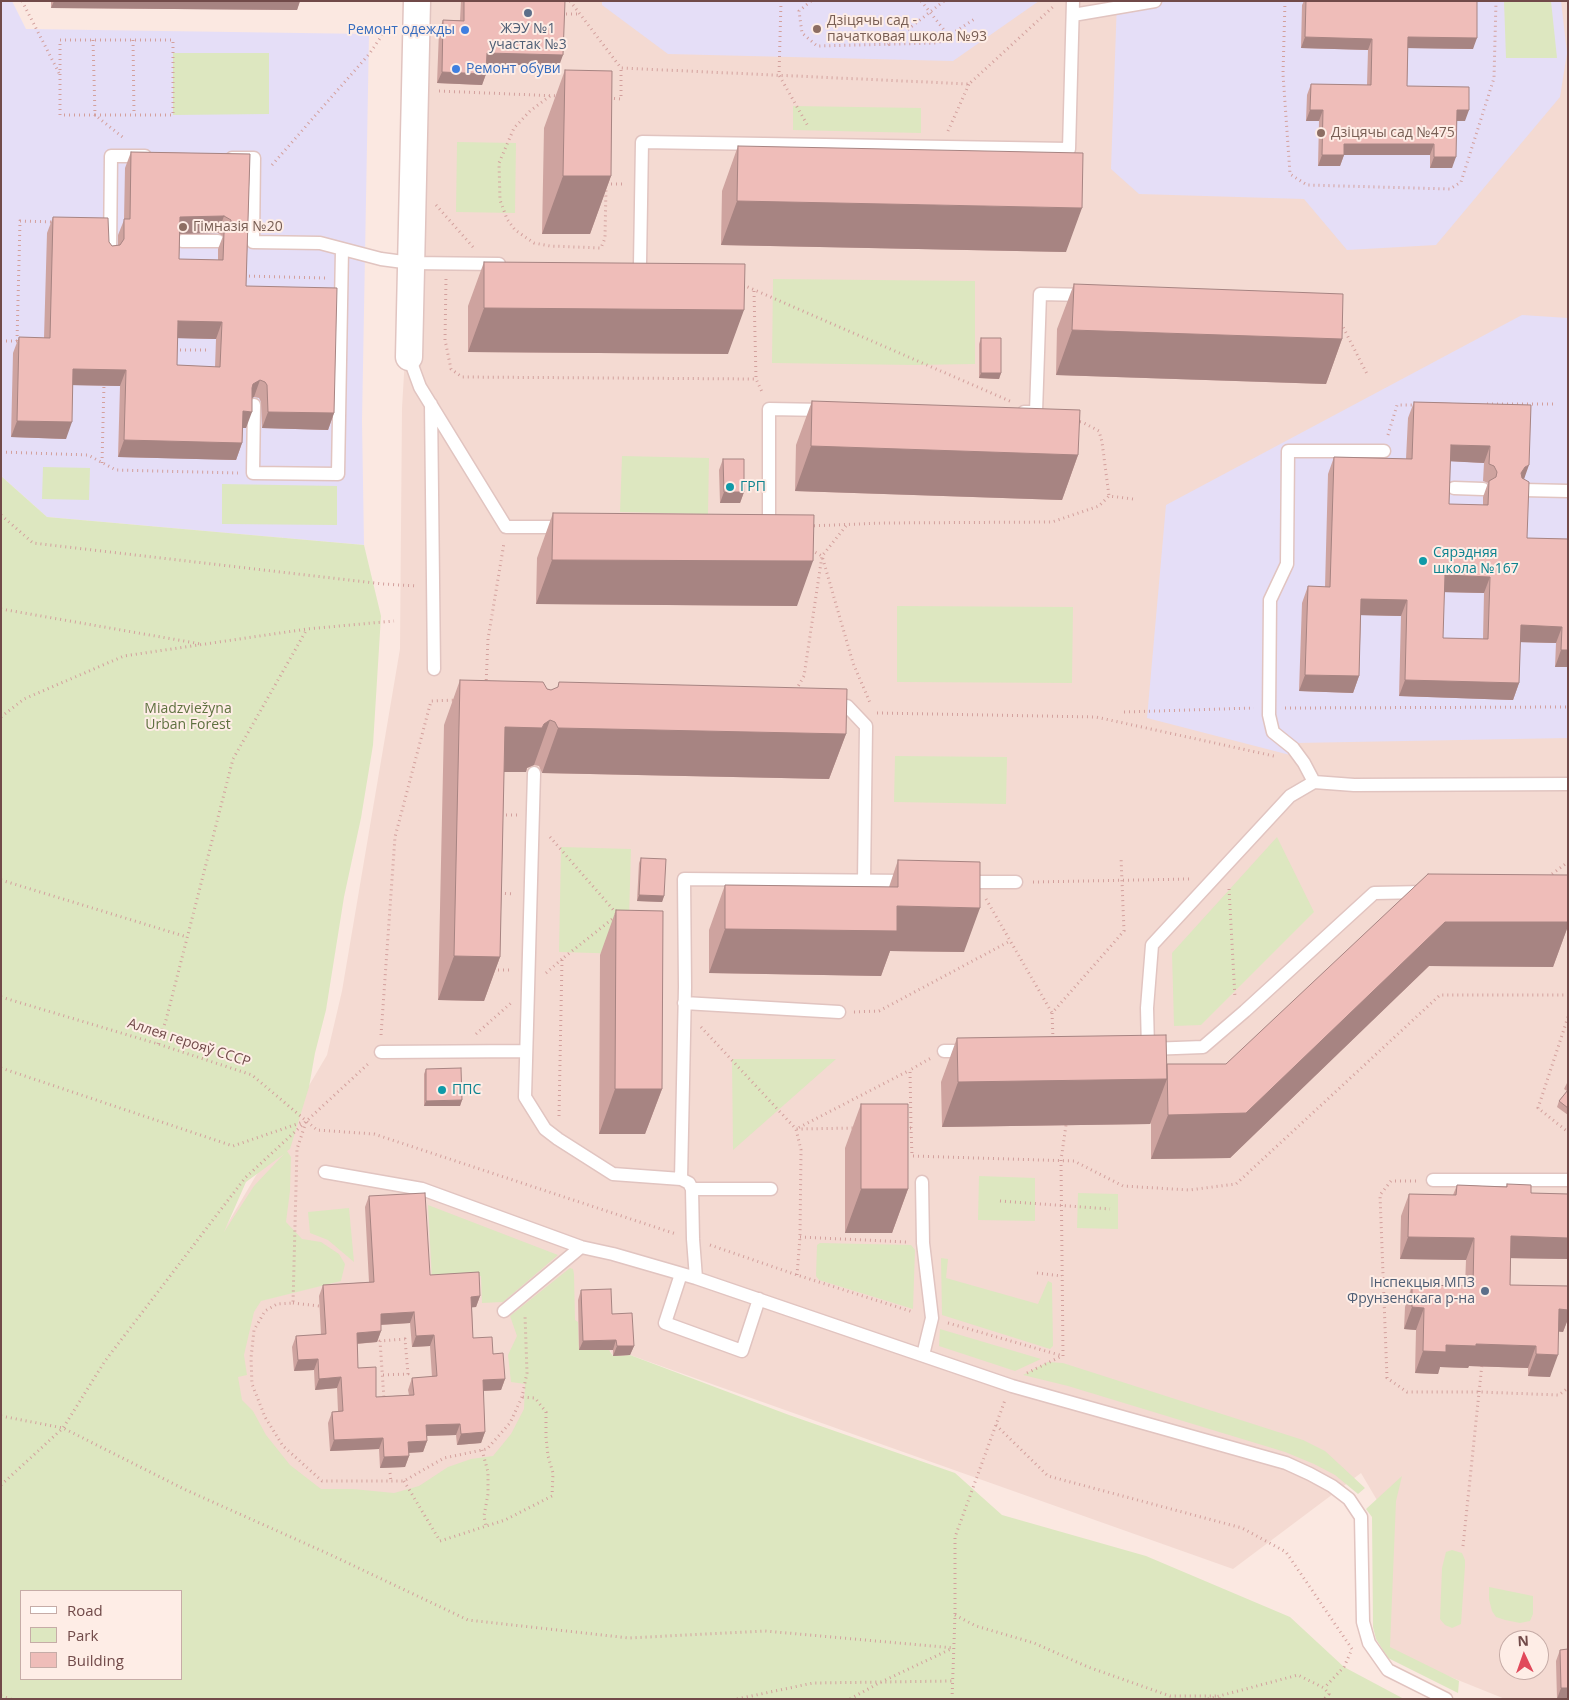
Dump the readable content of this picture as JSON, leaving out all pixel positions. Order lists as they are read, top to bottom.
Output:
{
  "streets": {
    "path": ["Аллея герояў СССР"]
  },
  "parks": ["Miadzviežyna Urban Forest"],
  "places": [
    "ЖЭУ №1 участак №3",
    "Дзіцячы сад - пачатковая школа №93",
    "Ремонт одежды",
    "Ремонт обуви",
    "Дзіцячы сад №475",
    "Гімназія №20",
    "ГРП",
    "Сярэдняя школа №167",
    "ППС",
    "Інспекцыя МПЗ Фрунзенскага р-на"
  ],
  "legend": ["Road", "Park", "Building"],
  "north": "top"
}
